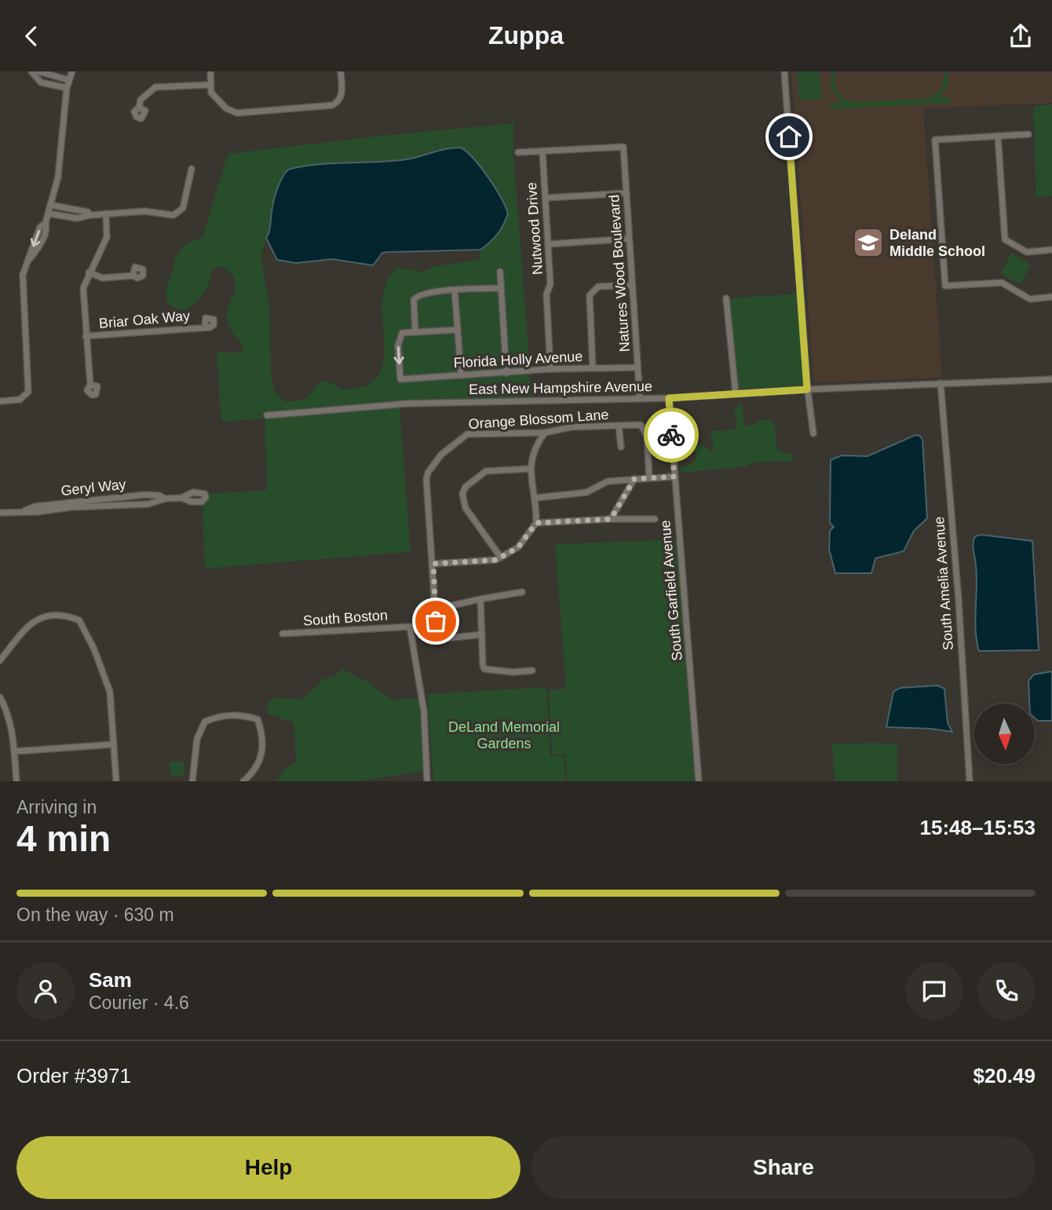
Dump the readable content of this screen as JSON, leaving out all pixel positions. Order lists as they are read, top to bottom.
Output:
{
  "streets": {
    "street": [
      "Nutwood Drive",
      "Natures Wood Boulevard",
      "Briar Oak Way",
      "Florida Holly Avenue",
      "East New Hampshire Avenue",
      "Orange Blossom Lane",
      "Geryl Way",
      "South Amelia Avenue",
      "South Garfield Avenue",
      "South Boston"
    ]
  },
  "crossings": [
    ["Nutwood Drive", "Natures Wood Boulevard"],
    ["Nutwood Drive", "Florida Holly Avenue"],
    ["Natures Wood Boulevard", "Florida Holly Avenue"],
    ["Natures Wood Boulevard", "East New Hampshire Avenue"],
    ["East New Hampshire Avenue", "South Amelia Avenue"],
    ["East New Hampshire Avenue", "South Garfield Avenue"]
  ],
  "parks": ["DeLand Memorial Gardens"],
  "places": {
    "school or university": ["Deland Middle School"]
  },
  "north": "bottom",
  "page": {
    "header": "Zuppa",
    "heading": ["4 min", "Arriving in", "15:48–15:53"],
    "panel": [
      "Sam",
      "Courier · 4.6",
      "Order #3971",
      "$20.49"
    ],
    "bar": "On the way · 630 m",
    "buttons": ["Help", "Share"]
  }
}
